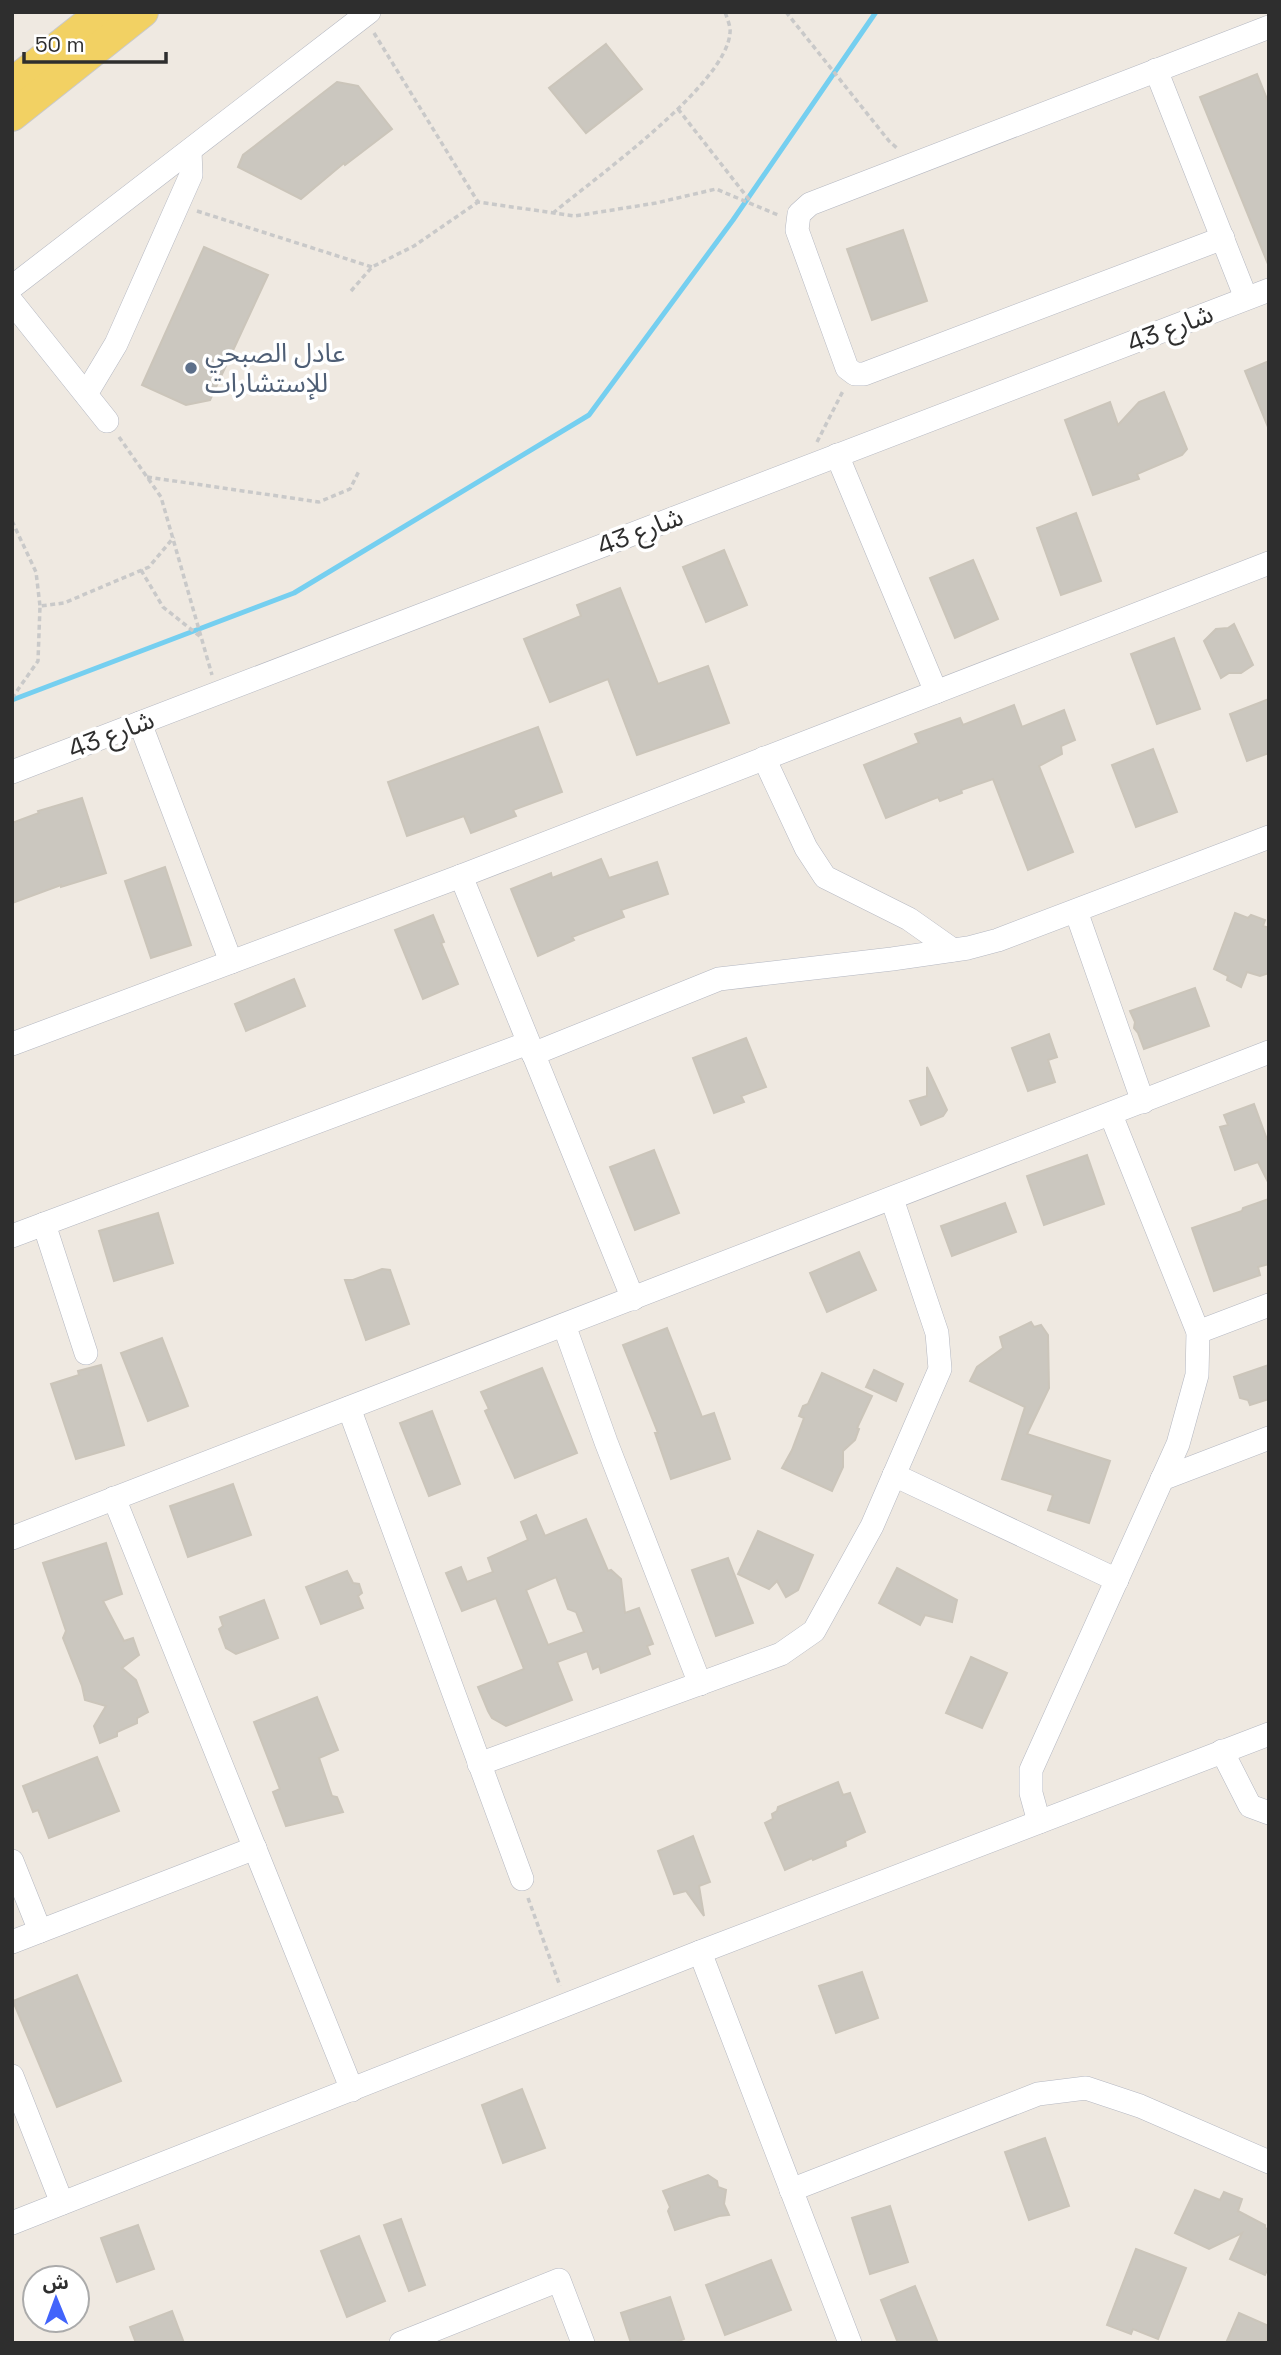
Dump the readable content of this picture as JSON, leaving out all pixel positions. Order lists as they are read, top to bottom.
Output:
{
  "streets": {
    "street": ["شارع 43"]
  },
  "places": ["عادل الصبحي للإستشارات"],
  "scale_bar": "50 m",
  "north": "top"
}
